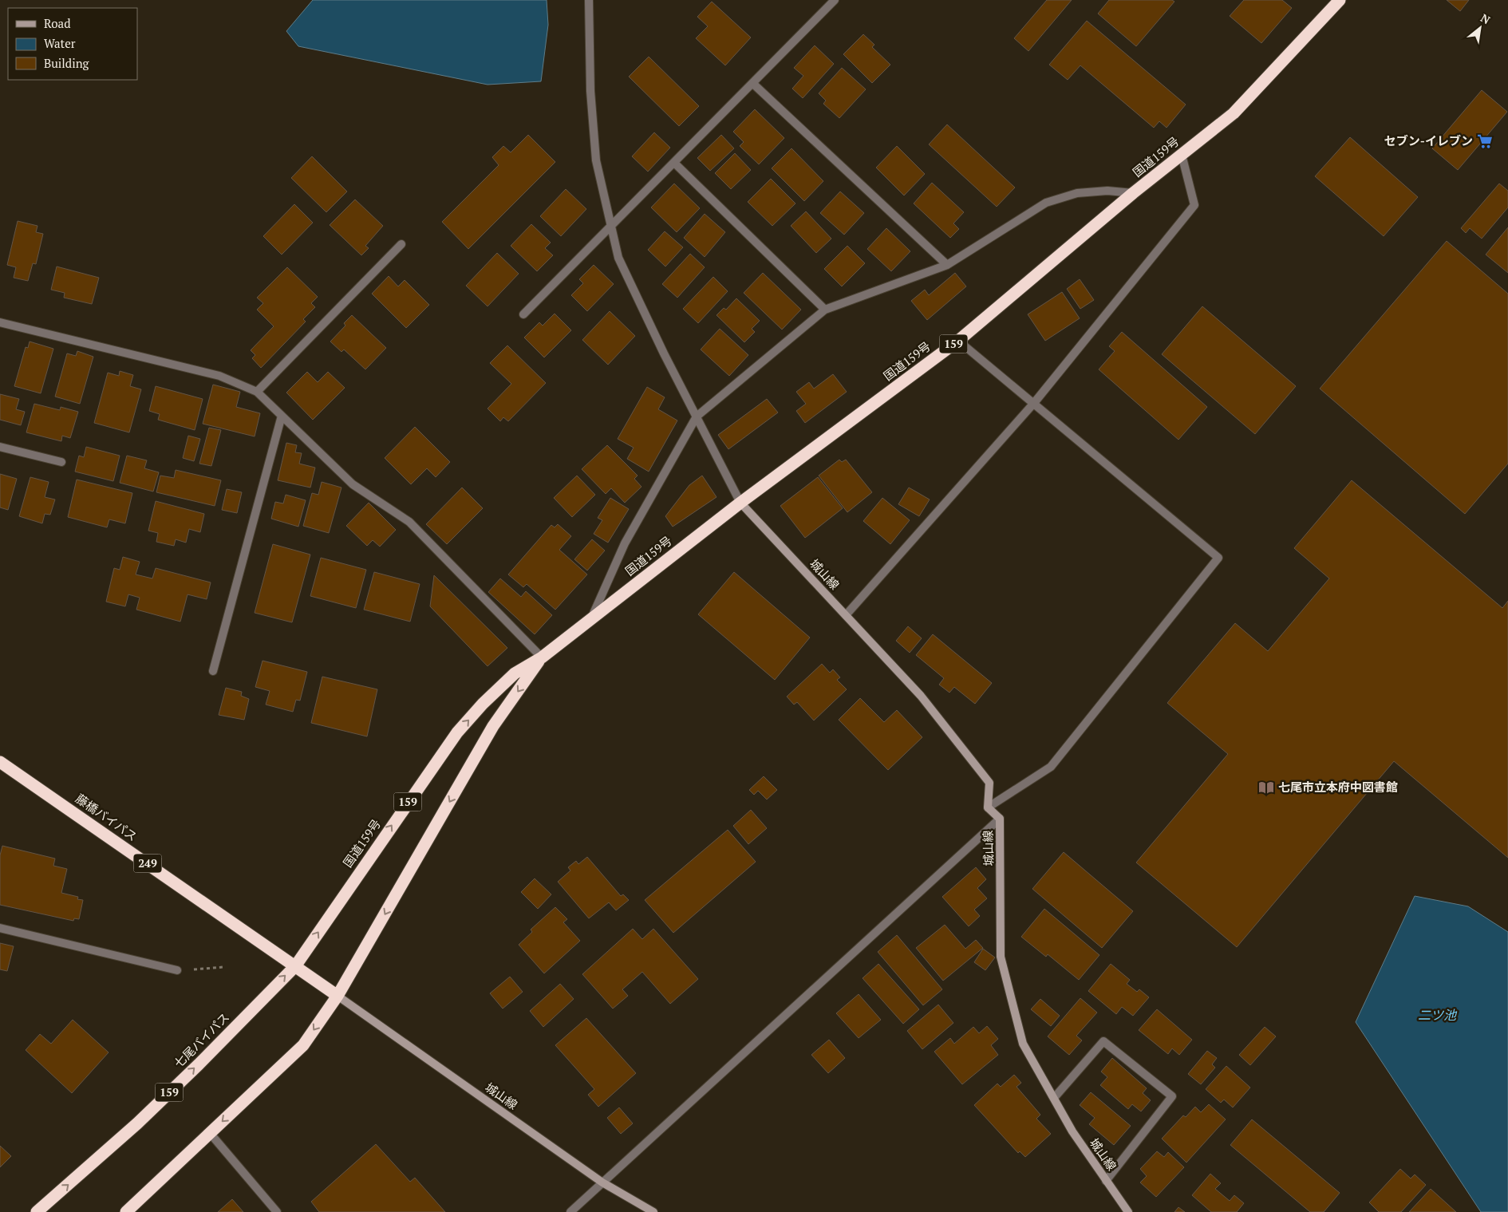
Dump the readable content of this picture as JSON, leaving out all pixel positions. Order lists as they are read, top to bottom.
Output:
{
  "streets": {
    "highway": [
      "国道159号",
      "159",
      "藤橋バイパス",
      "249",
      "七尾バイパス"
    ],
    "main road": ["城山線"]
  },
  "crossings": [
    ["国道159号", "159"],
    ["国道159号", "城山線"],
    ["国道159号", "藤橋バイパス"],
    ["国道159号", "249"],
    ["国道159号", "七尾バイパス"],
    ["159", "城山線"],
    ["159", "249"],
    ["城山線", "249"],
    ["藤橋バイパス", "249"],
    ["藤橋バイパス", "七尾バイパス"],
    ["249", "七尾バイパス"]
  ],
  "water": ["二ツ池"],
  "places": {
    "supermarket": ["セブン-イレブン"],
    "library": ["七尾市立本府中図書館"]
  },
  "legend": ["Road", "Water", "Building"],
  "north": "top right"
}
